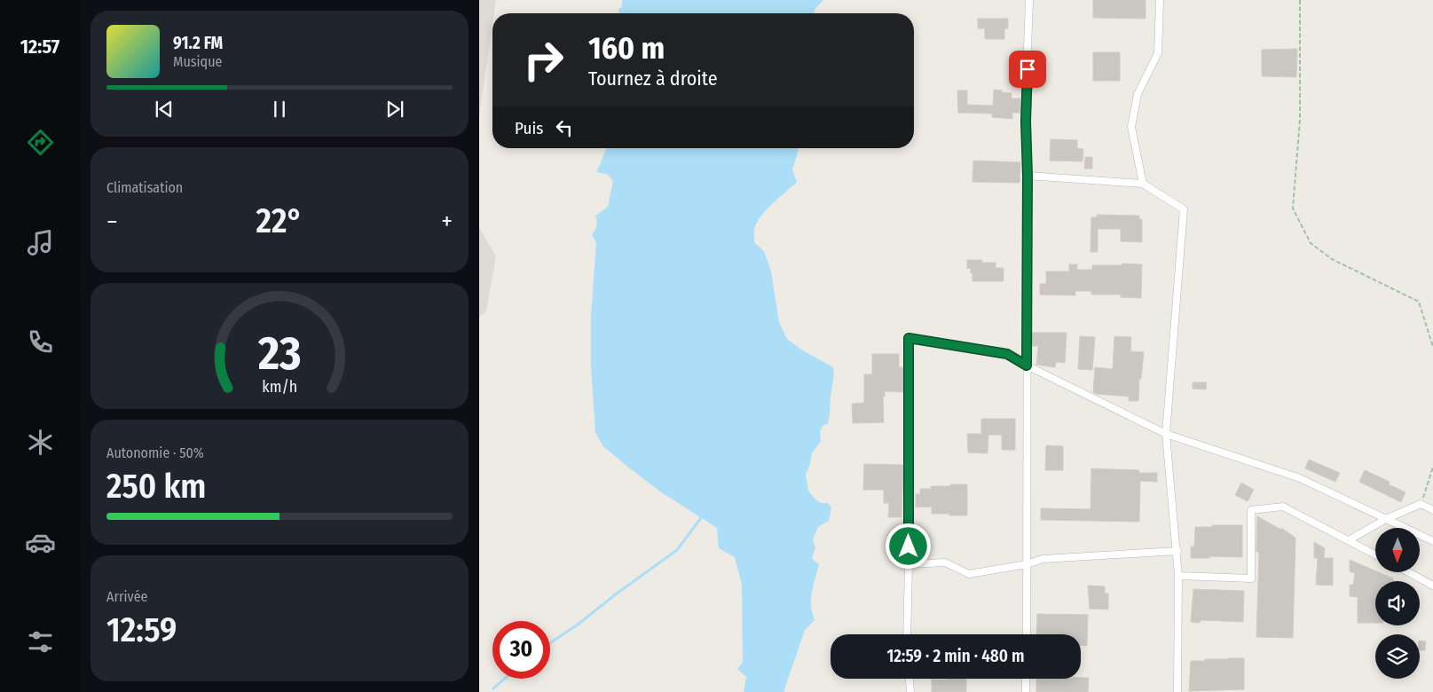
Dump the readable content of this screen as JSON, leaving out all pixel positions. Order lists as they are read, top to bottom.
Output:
{
  "north": "bottom",
  "page": {
    "tabs": "12:57",
    "turn": ["160 m", "Tournez à droite"],
    "song": ["91.2 FM", "Musique"],
    "then": "Puis",
    "tile": [
      "Climatisation",
      ["Autonomie · 50%", "250 km"],
      ["Arrivée", "12:59"]
    ],
    "heat": ["−", "22°", "+"],
    "limit": "30",
    "trip": "12:59 · 2 min · 480 m",
    "gauge": ["23", "km/h"]
  }
}
